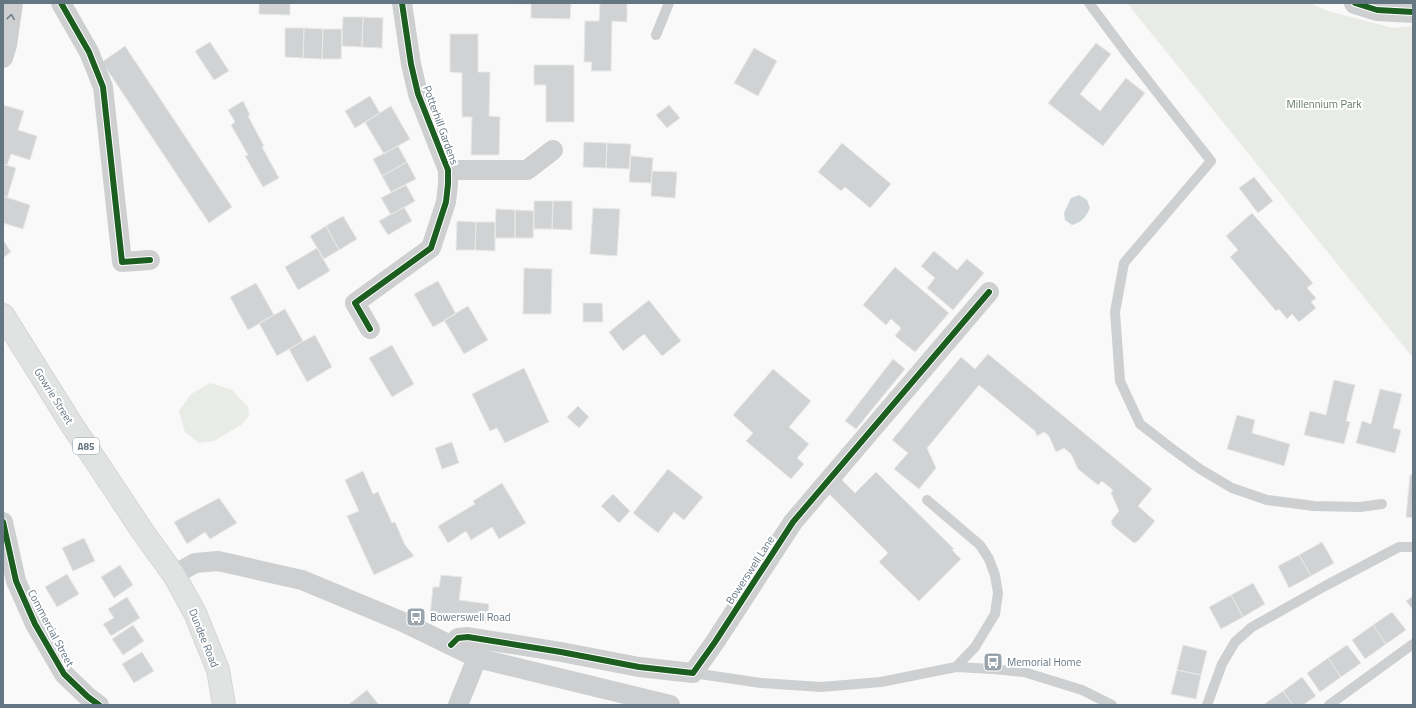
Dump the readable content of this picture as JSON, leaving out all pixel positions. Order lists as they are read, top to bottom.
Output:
{
  "streets": {
    "main road": ["Gowrie Street", "A85", "Dundee Road"],
    "street": ["Potterhill Gardens", "Bowerswell Lane", "Commercial Street"]
  },
  "crossings": [
    ["Gowrie Street", "Dundee Road"]
  ],
  "parks": ["Millennium Park"],
  "places": {
    "bus stop": ["Bowerswell Road", "Memorial Home"]
  }
}
